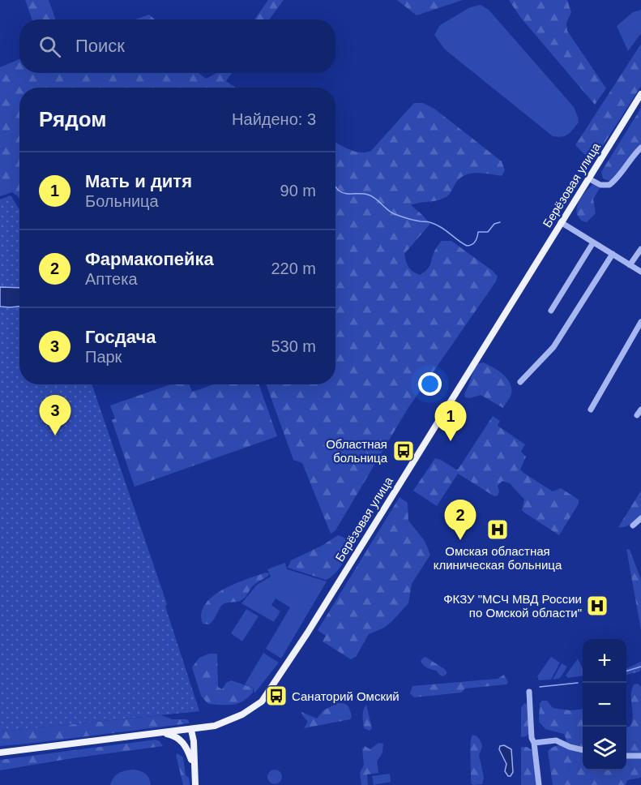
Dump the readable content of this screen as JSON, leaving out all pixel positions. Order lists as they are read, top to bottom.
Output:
{
  "streets": {
    "main road": ["Берёзовая улица"]
  },
  "places": {
    "bus stop": ["Областная больница", "Санаторий Омский"],
    "hospital": ["Омская областная клиническая больница", "ФКЗУ \"МСЧ МВД России по Омской области\""]
  },
  "page": {
    "search": "Поиск",
    "heading": ["Рядом", "Найдено: 3"],
    "list": [
      {
        "mark": "1",
        "name": "Мать и дитя",
        "note": "Больница",
        "value": "90 m"
      },
      {
        "mark": "2",
        "name": "Фармакопейка",
        "note": "Аптека",
        "value": "220 m"
      },
      {
        "mark": "3",
        "name": "Госдача",
        "note": "Парк",
        "value": "530 m"
      }
    ],
    "pins": ["3", "1", "2"],
    "map_buttons": ["+", "−"]
  }
}
